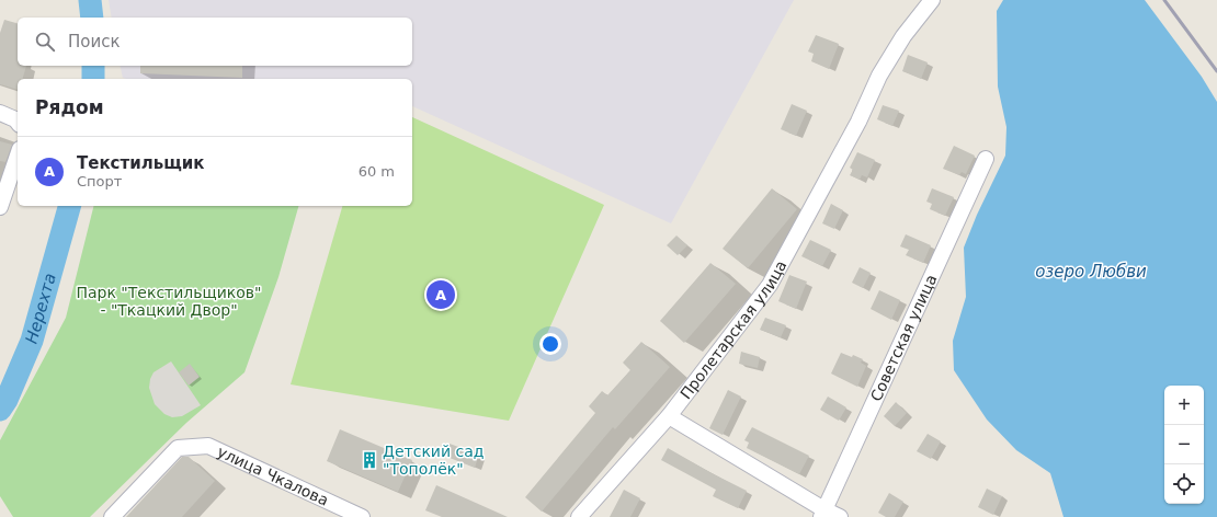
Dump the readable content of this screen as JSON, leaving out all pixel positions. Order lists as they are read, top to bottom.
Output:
{
  "streets": {
    "street": ["Пролетарская улица", "Советская улица", "улица Чкалова"]
  },
  "water": ["озеро Любви", "Нерехта"],
  "parks": ["Парк \"Текстильщиков\" - \"Ткацкий Двор\""],
  "places": {
    "building": ["Детский сад \"Тополёк\""]
  },
  "page": {
    "search": "Поиск",
    "heading": "Рядом",
    "list": [
      {
        "mark": "A",
        "name": "Текстильщик",
        "note": "Спорт",
        "value": "60 m"
      }
    ],
    "pins": "A",
    "map_buttons": ["+", "−"]
  }
}
